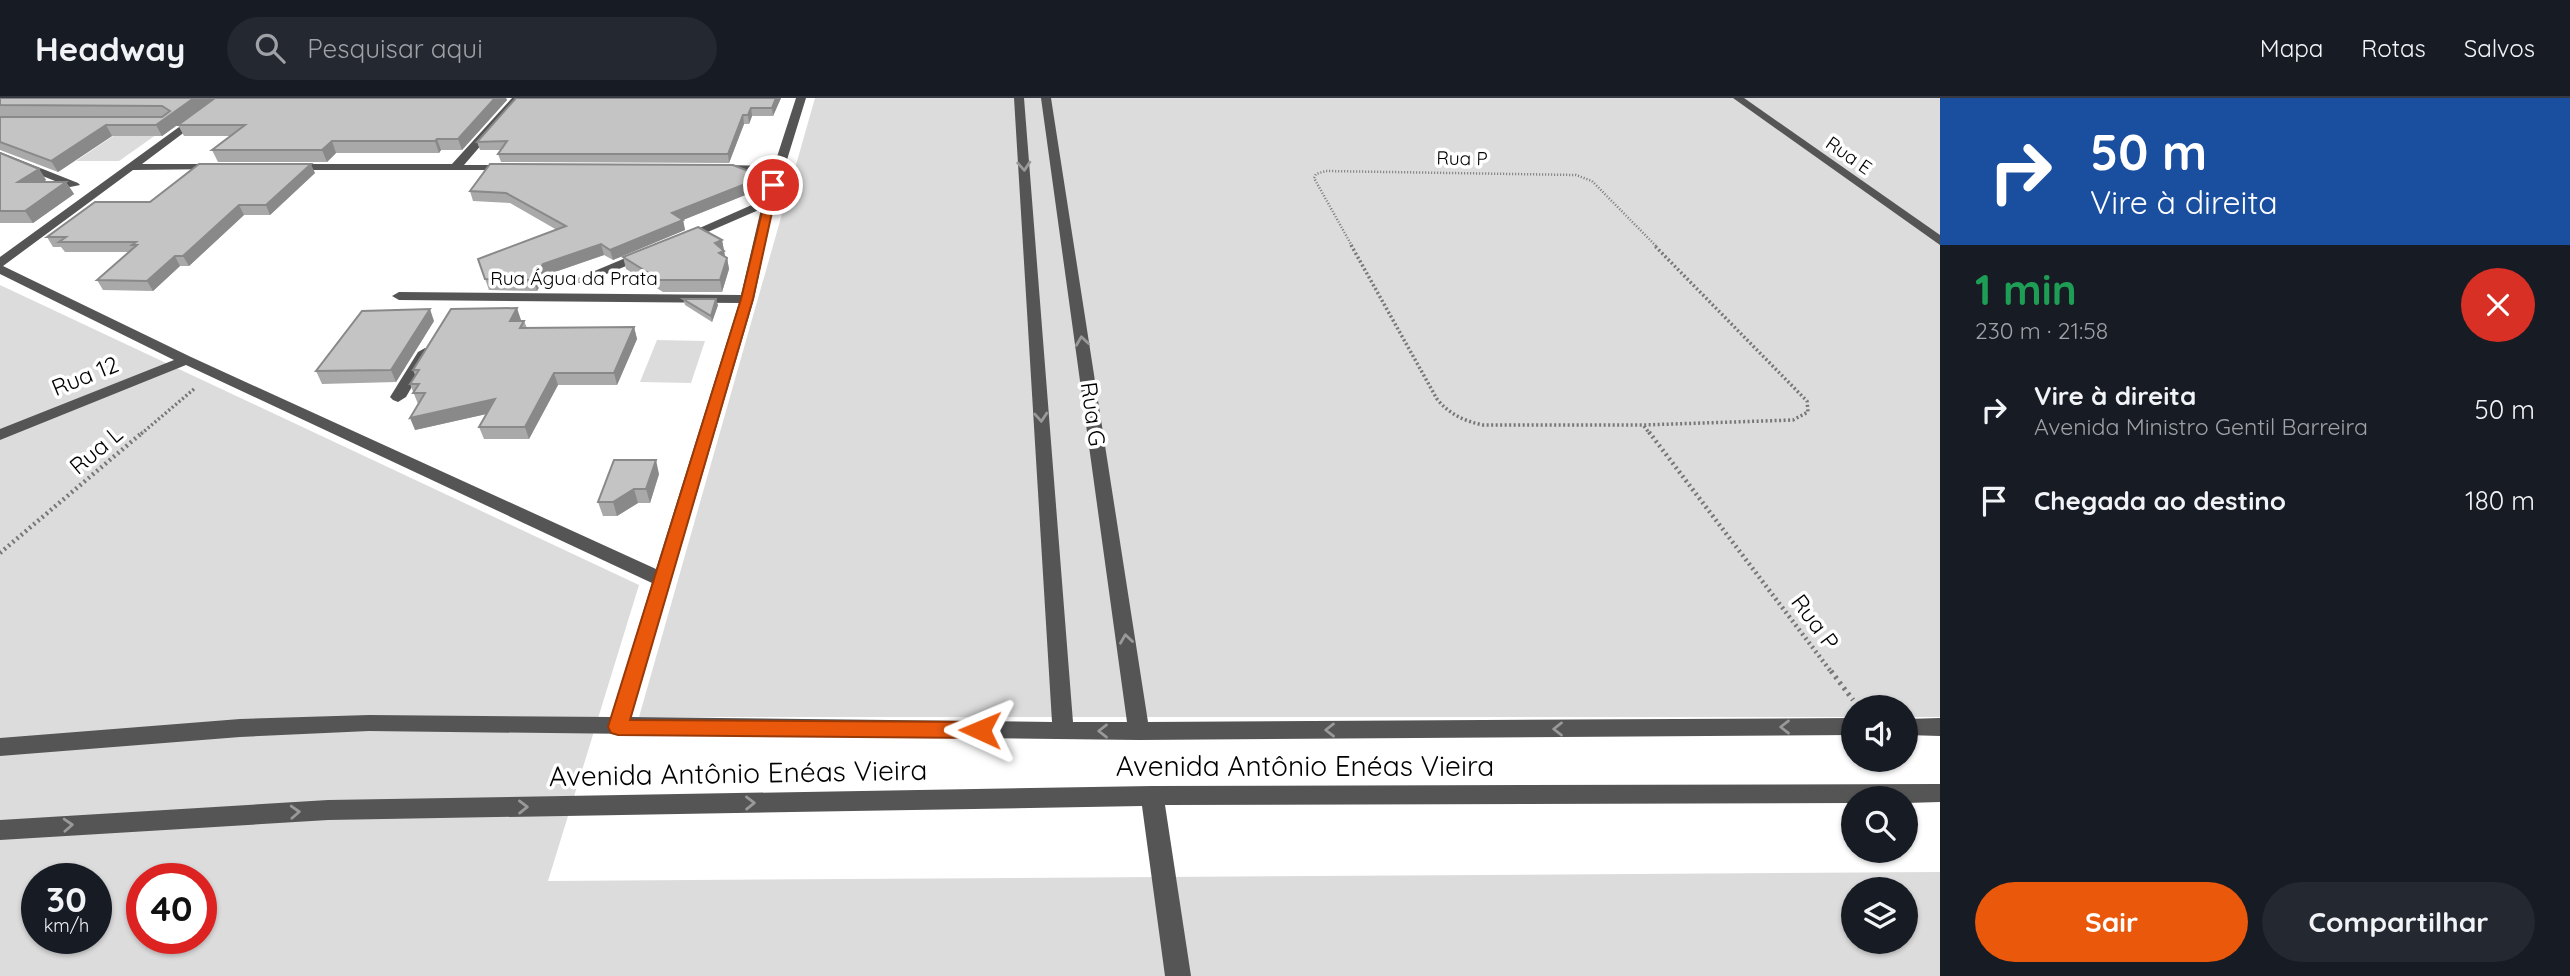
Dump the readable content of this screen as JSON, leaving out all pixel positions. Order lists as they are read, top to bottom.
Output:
{
  "streets": {
    "street": [
      "Rua E",
      "Rua Água da Prata",
      "Rua 12",
      "Rua G",
      "Avenida Antônio Enéas Vieira"
    ],
    "path": ["Rua P", "Rua L"]
  },
  "crossings": [
    ["Rua G", "Avenida Antônio Enéas Vieira"]
  ],
  "page": {
    "header": "Headway",
    "search": "Pesquisar aqui",
    "nav": ["Mapa", "Rotas", "Salvos"],
    "turn": ["50 m", "Vire à direita"],
    "heading": ["1 min", "230 m · 21:58"],
    "list": [
      {
        "name": "Vire à direita",
        "note": "Avenida Ministro Gentil Barreira",
        "value": "50 m"
      },
      {
        "name": "Chegada ao destino",
        "value": "180 m"
      }
    ],
    "speed": "30 km/h",
    "limit": "40",
    "buttons": ["Sair", "Compartilhar"]
  }
}
